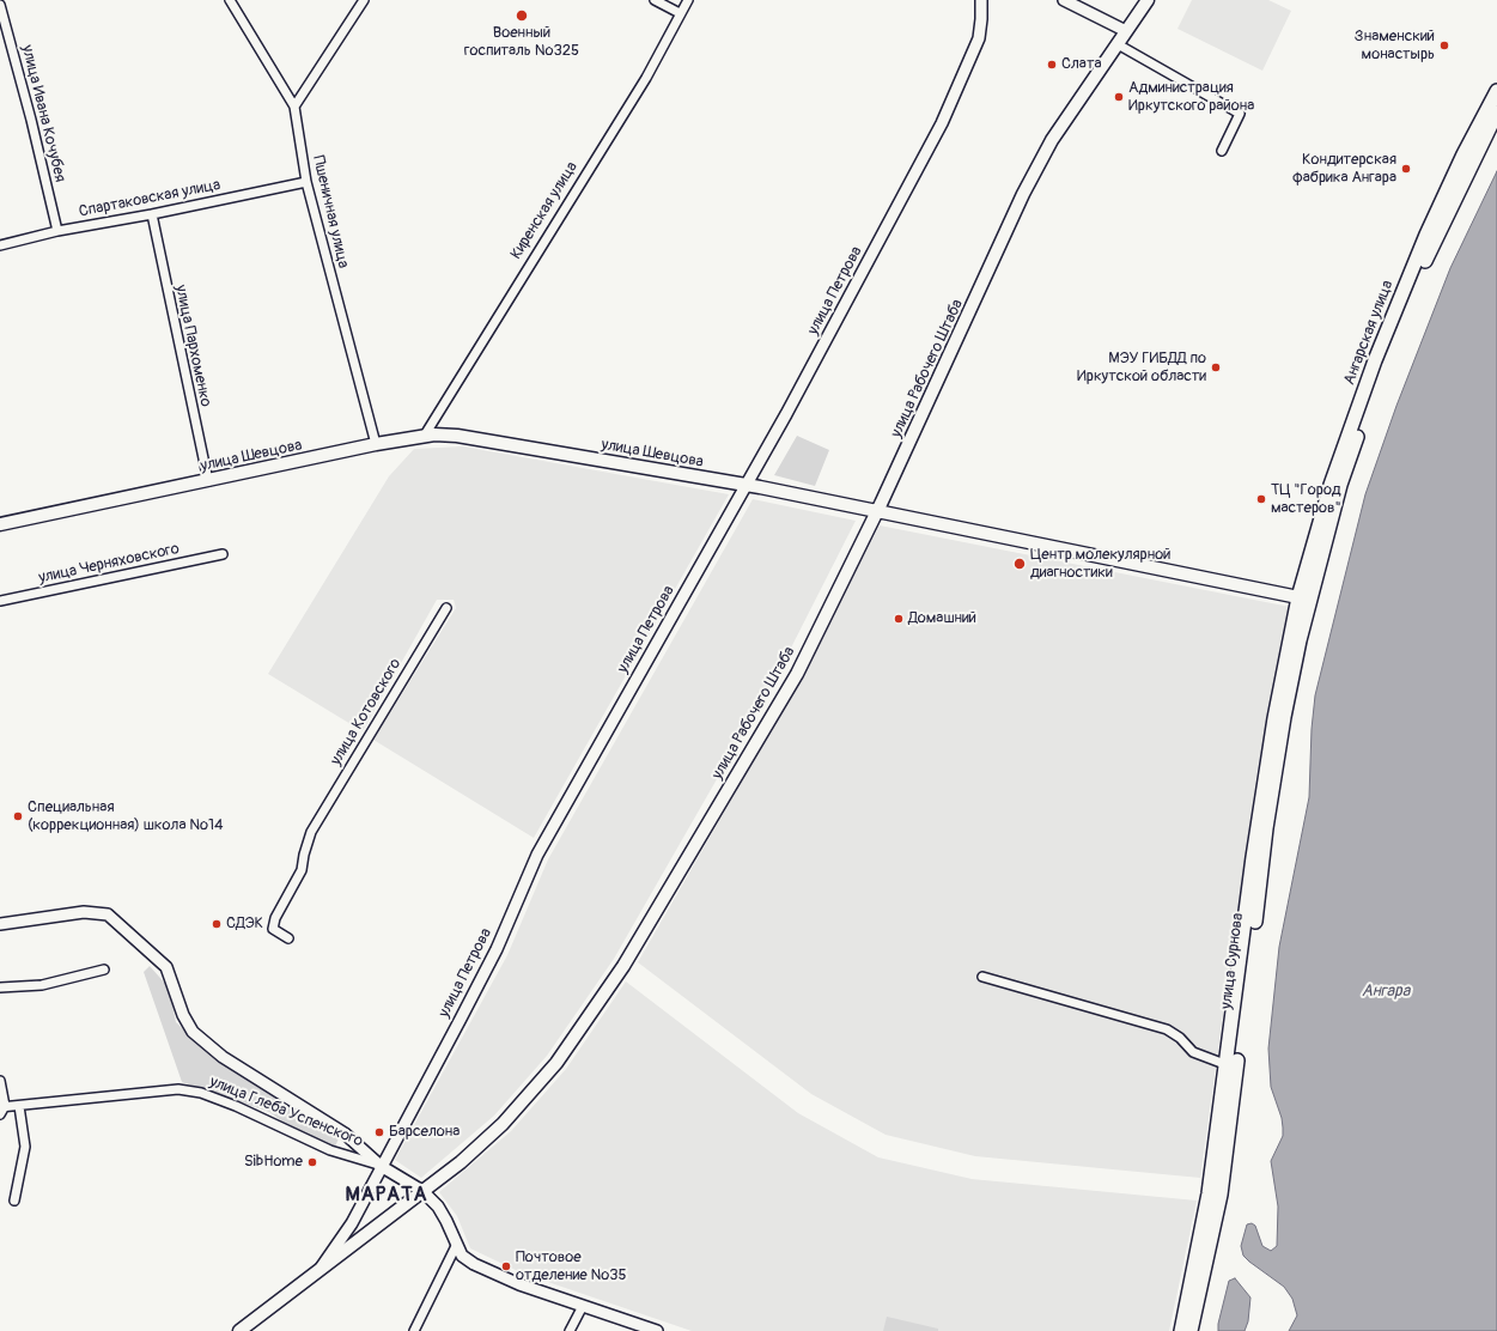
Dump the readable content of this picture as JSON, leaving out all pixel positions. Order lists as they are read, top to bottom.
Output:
{
  "streets": {
    "main road": [
      "Ангарская улица",
      "улица Рабочего Штаба",
      "улица Шевцова",
      "улица Сурнова"
    ],
    "street": [
      "улица Ивана Кочубея",
      "Спартаковская улица",
      "Киренская улица",
      "Пшеничная улица",
      "улица Петрова",
      "улица Пархоменко",
      "улица Черняховского",
      "улица Котовского",
      "улица Глеба Успенского"
    ]
  },
  "crossings": [
    ["улица Ивана Кочубея", "Спартаковская улица"],
    ["Спартаковская улица", "Пшеничная улица"],
    ["Спартаковская улица", "улица Пархоменко"],
    ["Киренская улица", "улица Шевцова"],
    ["Пшеничная улица", "улица Шевцова"],
    ["улица Петрова", "улица Рабочего Штаба"],
    ["улица Петрова", "улица Шевцова"],
    ["улица Петрова", "улица Глеба Успенского"],
    ["Ангарская улица", "улица Шевцова"],
    ["Ангарская улица", "улица Сурнова"],
    ["улица Пархоменко", "улица Шевцова"],
    ["улица Рабочего Штаба", "улица Шевцова"],
    ["улица Шевцова", "улица Сурнова"]
  ],
  "districts": ["МАРАТА"],
  "water": ["Ангара"],
  "places": [
    "Военный госпиталь №325",
    "Знаменский монастырь",
    "Слата",
    "Администрация Иркутского района",
    "Кондитерская фабрика Ангара",
    "МЭУ ГИБДД по Иркутской области",
    "ТЦ \"Город мастеров\"",
    "Центр молекулярной диагностики",
    "Домашний",
    "Специальная (коррекционная) школа №14",
    "СДЭК",
    "Барселона",
    "SibHome",
    "Почтовое отделение №35"
  ]
}
